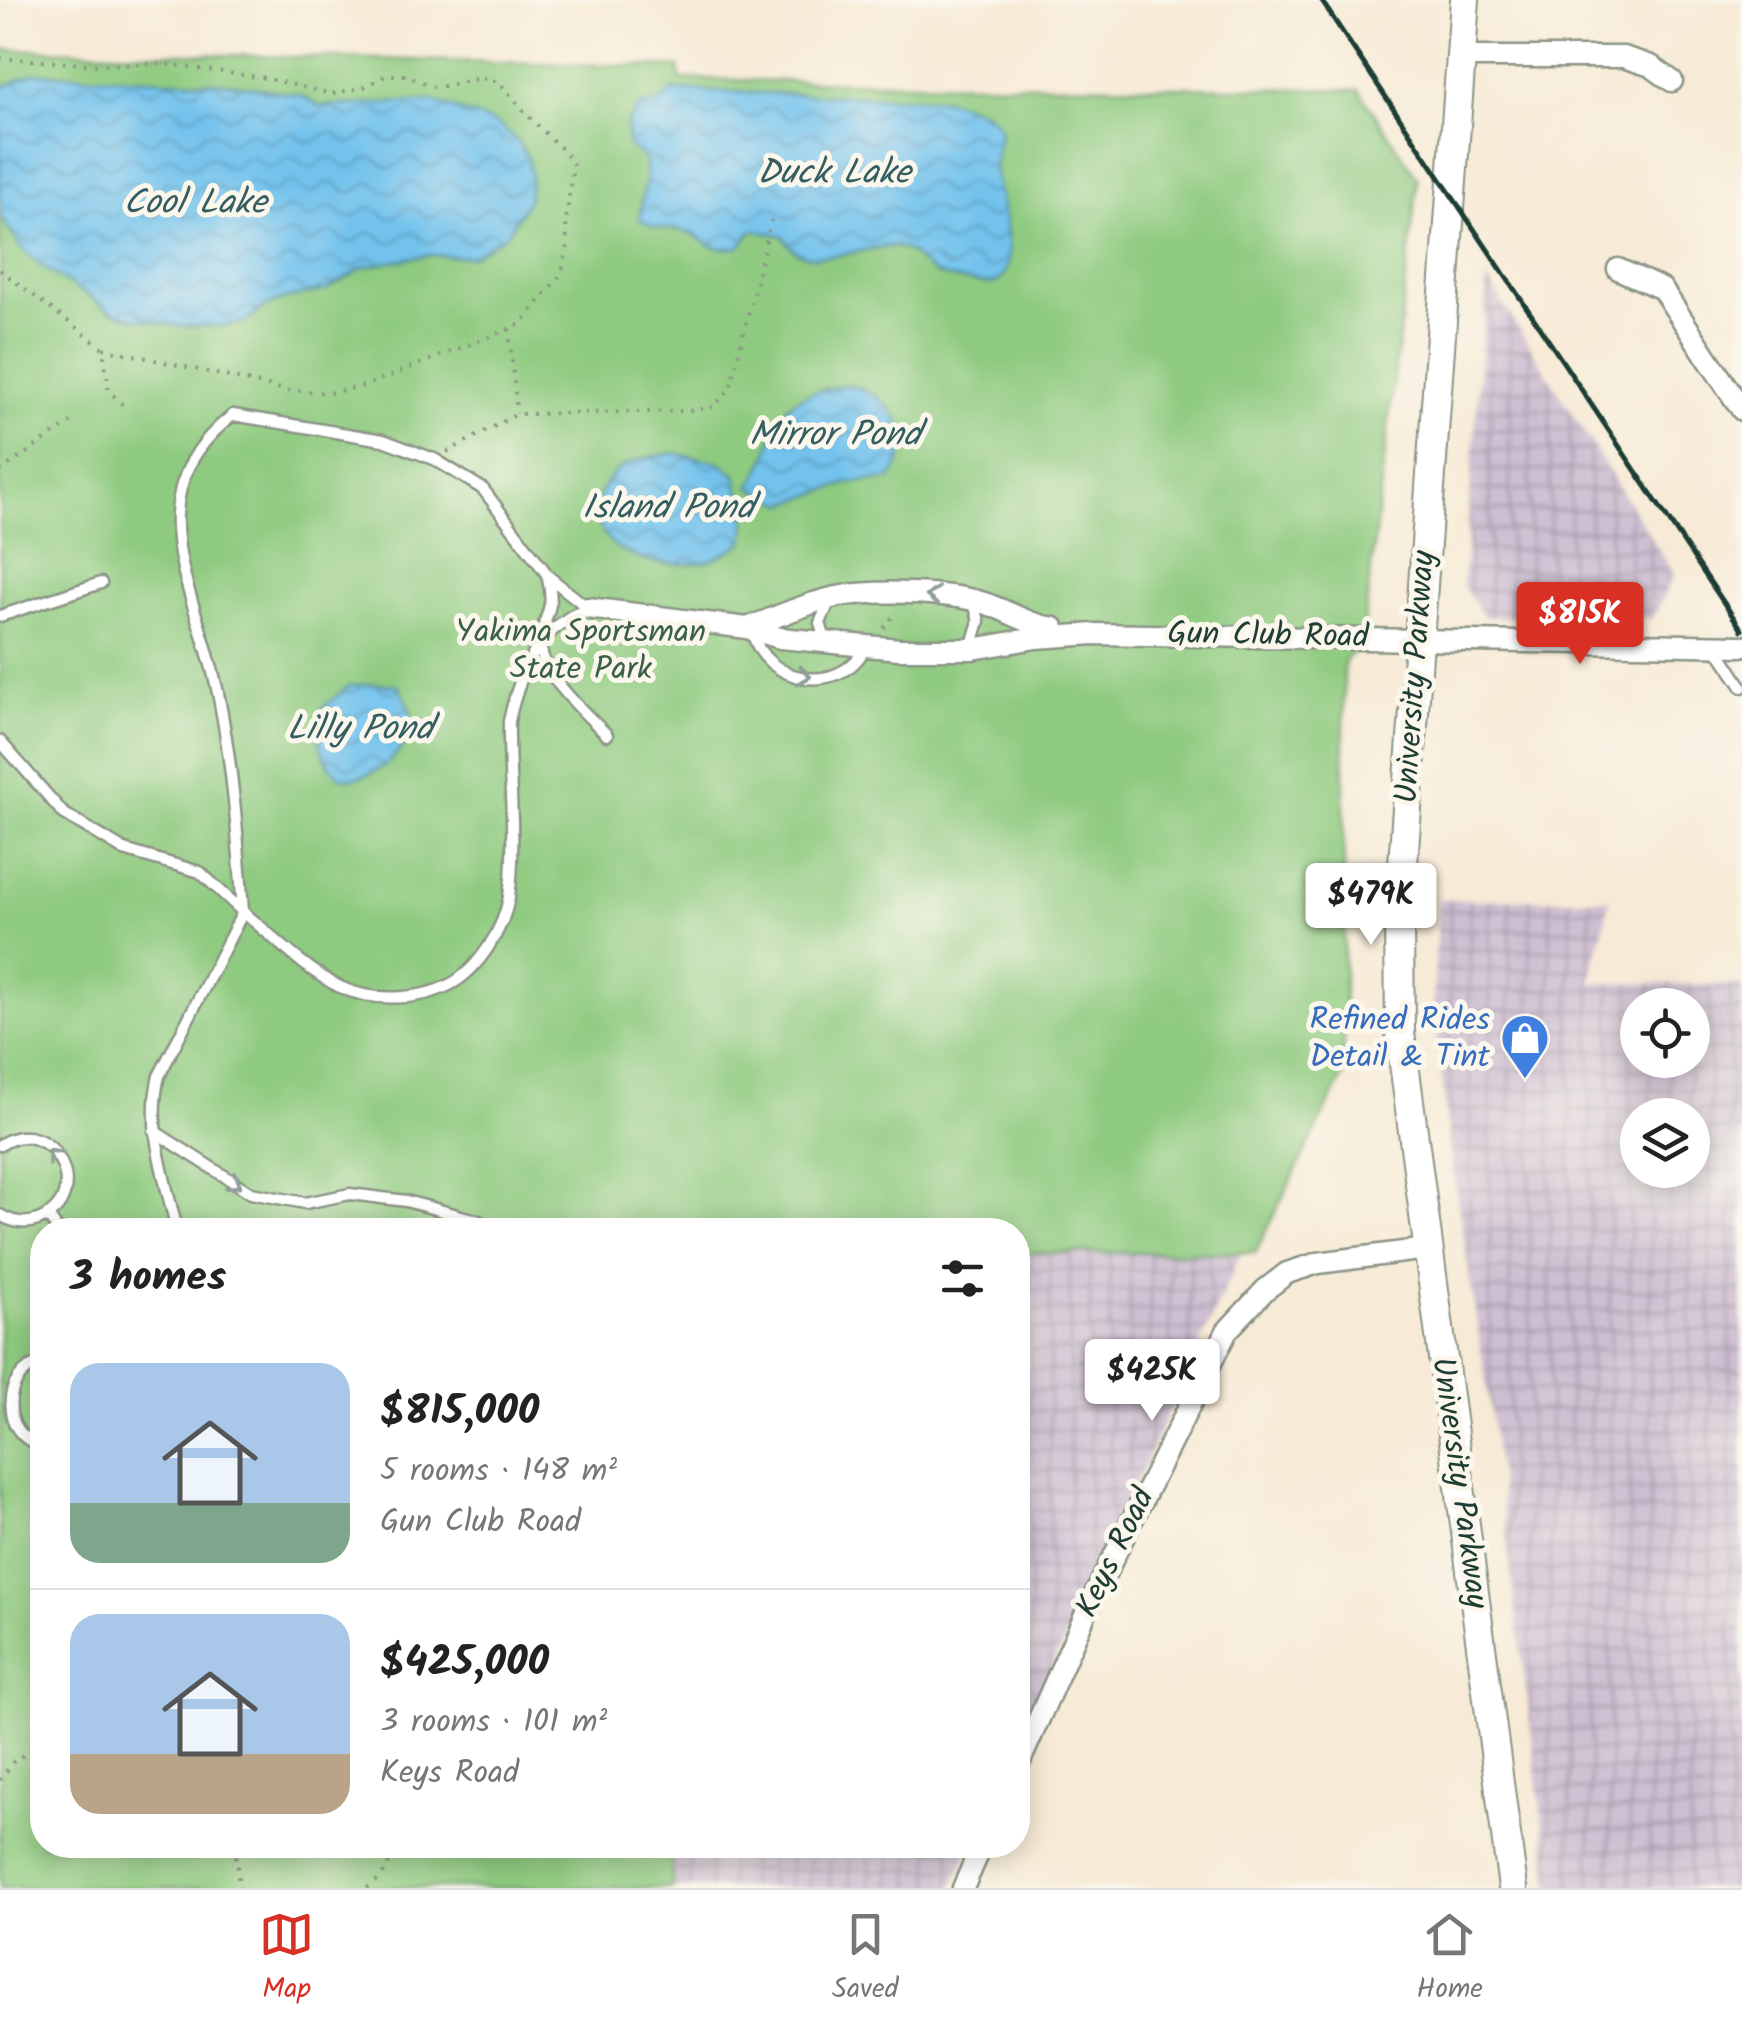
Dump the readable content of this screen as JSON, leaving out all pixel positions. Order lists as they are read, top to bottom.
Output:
{
  "streets": {
    "main road": ["University Parkway"],
    "street": ["Gun Club Road", "Keys Road"]
  },
  "crossings": [
    ["Gun Club Road", "University Parkway"],
    ["University Parkway", "Keys Road"]
  ],
  "water": [
    "Duck Lake",
    "Cool Lake",
    "Mirror Pond",
    "Island Pond",
    "Lilly Pond"
  ],
  "parks": ["Yakima Sportsman State Park"],
  "places": {
    "shop": ["Refined Rides Detail & Tint"]
  },
  "page": {
    "price": ["$815K", "$479K", "$425K"],
    "heading": "3 homes",
    "list": [
      {
        "name": "$815,000",
        "note": "5 rooms · 148 m² · Gun Club Road"
      },
      {
        "name": "$425,000",
        "note": "3 rooms · 101 m² · Keys Road"
      }
    ],
    "tabs": ["Map", "Saved", "Home"]
  }
}
